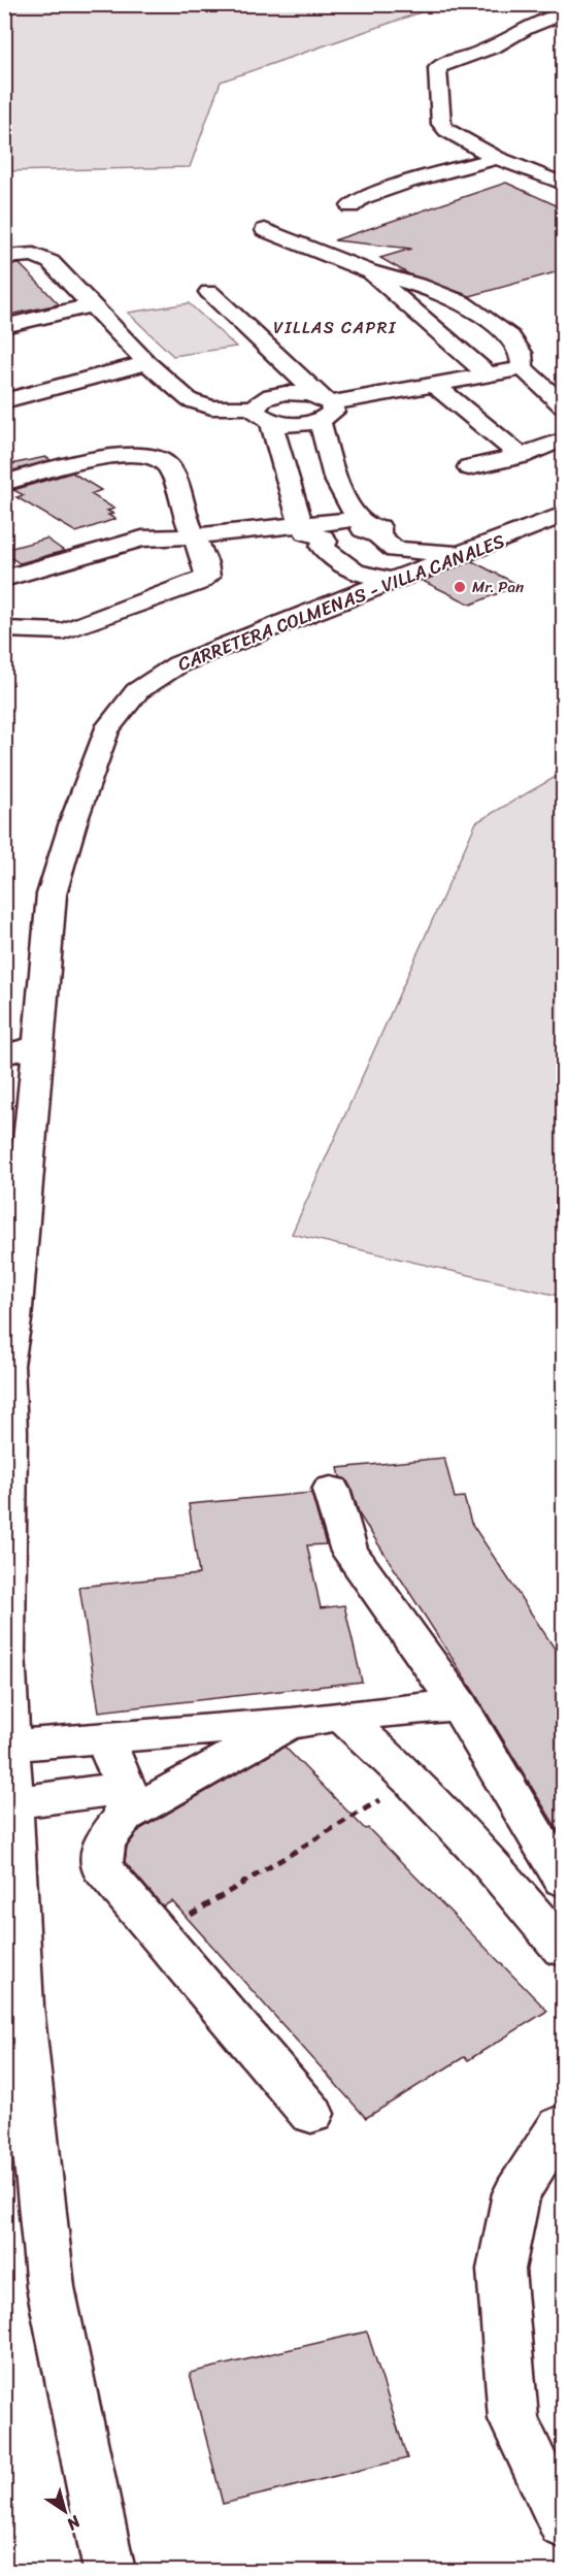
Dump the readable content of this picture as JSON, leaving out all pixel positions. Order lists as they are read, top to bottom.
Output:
{
  "streets": {
    "street": ["CARRETERA COLMENAS - VILLA CANALES"]
  },
  "districts": ["VILLAS CAPRI"],
  "places": ["Mr. Pan"],
  "north": "bottom right"
}
